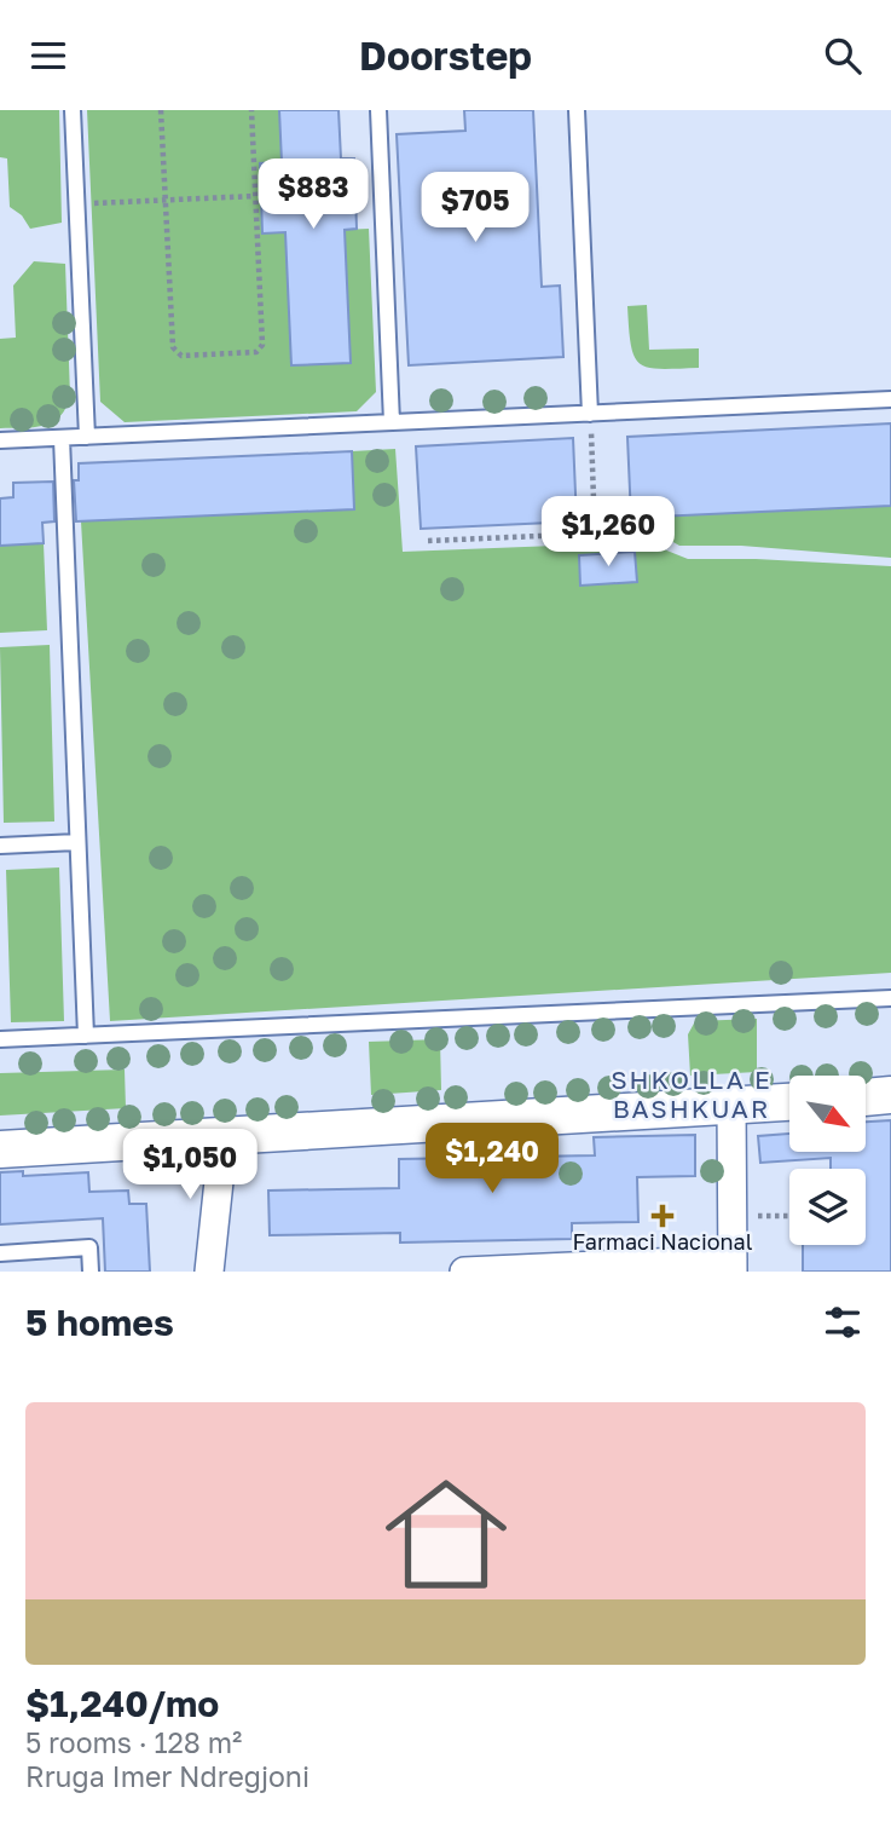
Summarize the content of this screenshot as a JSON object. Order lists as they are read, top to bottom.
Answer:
{
  "districts": ["SHKOLLA E BASHKUAR"],
  "places": {
    "health": ["Farmaci Nacional"]
  },
  "north": "bottom right",
  "page": {
    "header": "Doorstep",
    "price": [
      "$883",
      "$705",
      "$1,260",
      "$1,240",
      "$1,050"
    ],
    "heading": "5 homes",
    "list": [
      {
        "name": "$1,240/mo",
        "note": "5 rooms · 128 m² · Rruga Imer Ndregjoni"
      }
    ]
  }
}
